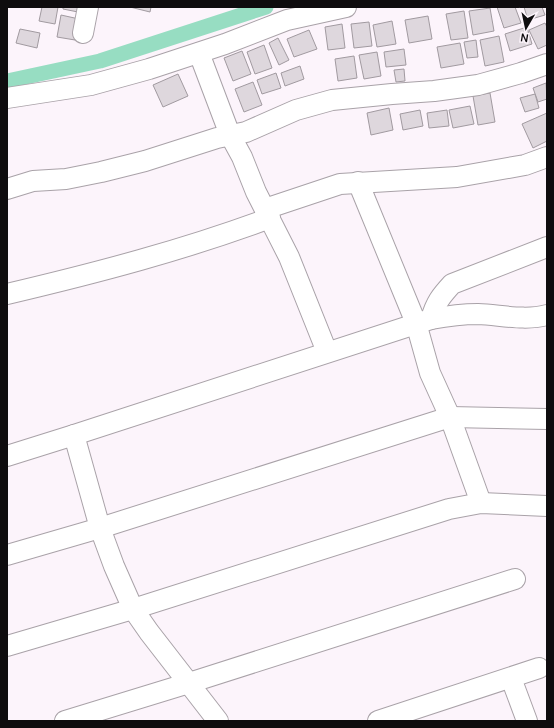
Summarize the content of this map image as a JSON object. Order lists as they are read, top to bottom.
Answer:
{
  "north": "bottom"
}
